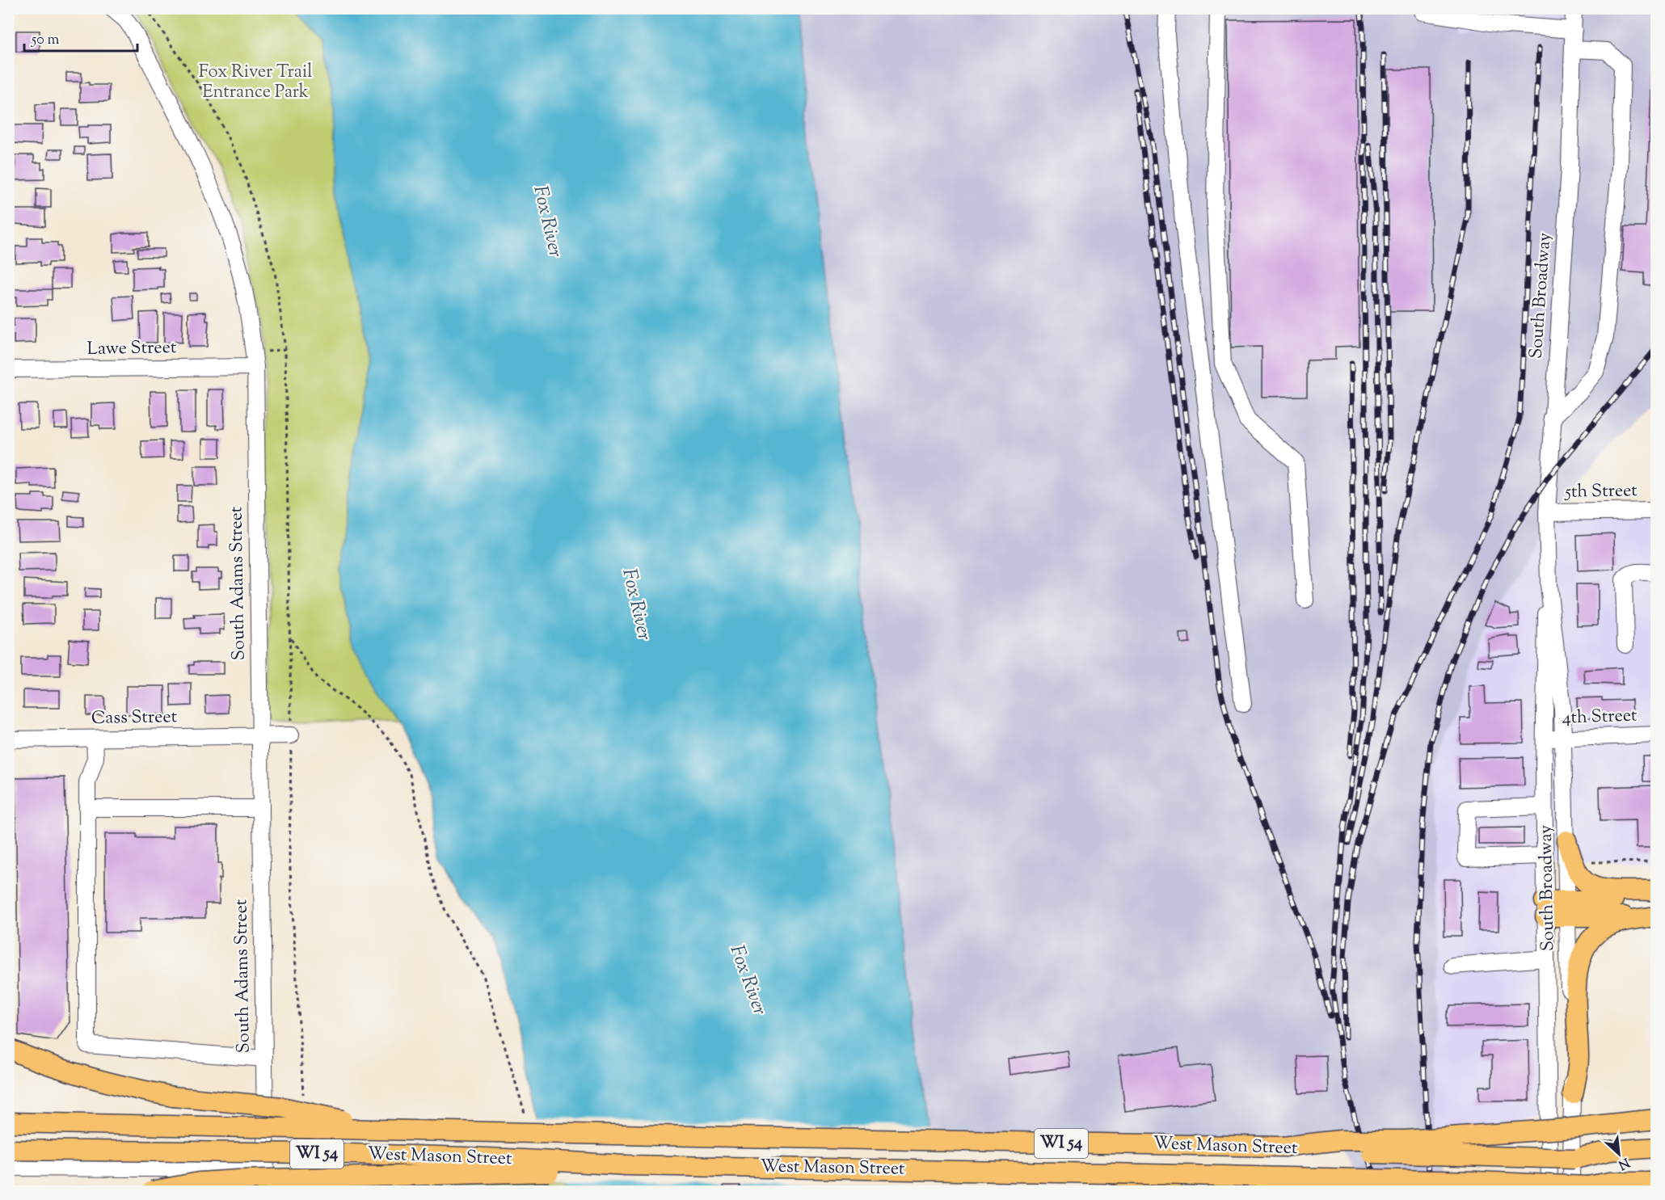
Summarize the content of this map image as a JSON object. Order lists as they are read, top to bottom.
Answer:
{
  "streets": {
    "main road": ["WI 54", "West Mason Street"],
    "street": [
      "South Broadway",
      "Lawe Street",
      "5th Street",
      "South Adams Street",
      "4th Street",
      "Cass Street"
    ]
  },
  "crossings": [
    ["South Broadway", "5th Street"],
    ["South Broadway", "4th Street"],
    ["South Broadway", "West Mason Street"],
    ["Lawe Street", "South Adams Street"],
    ["South Adams Street", "Cass Street"]
  ],
  "water": ["Fox River"],
  "parks": ["Fox River Trail Entrance Park"],
  "scale_bar": "50 m",
  "north": "bottom right"
}
